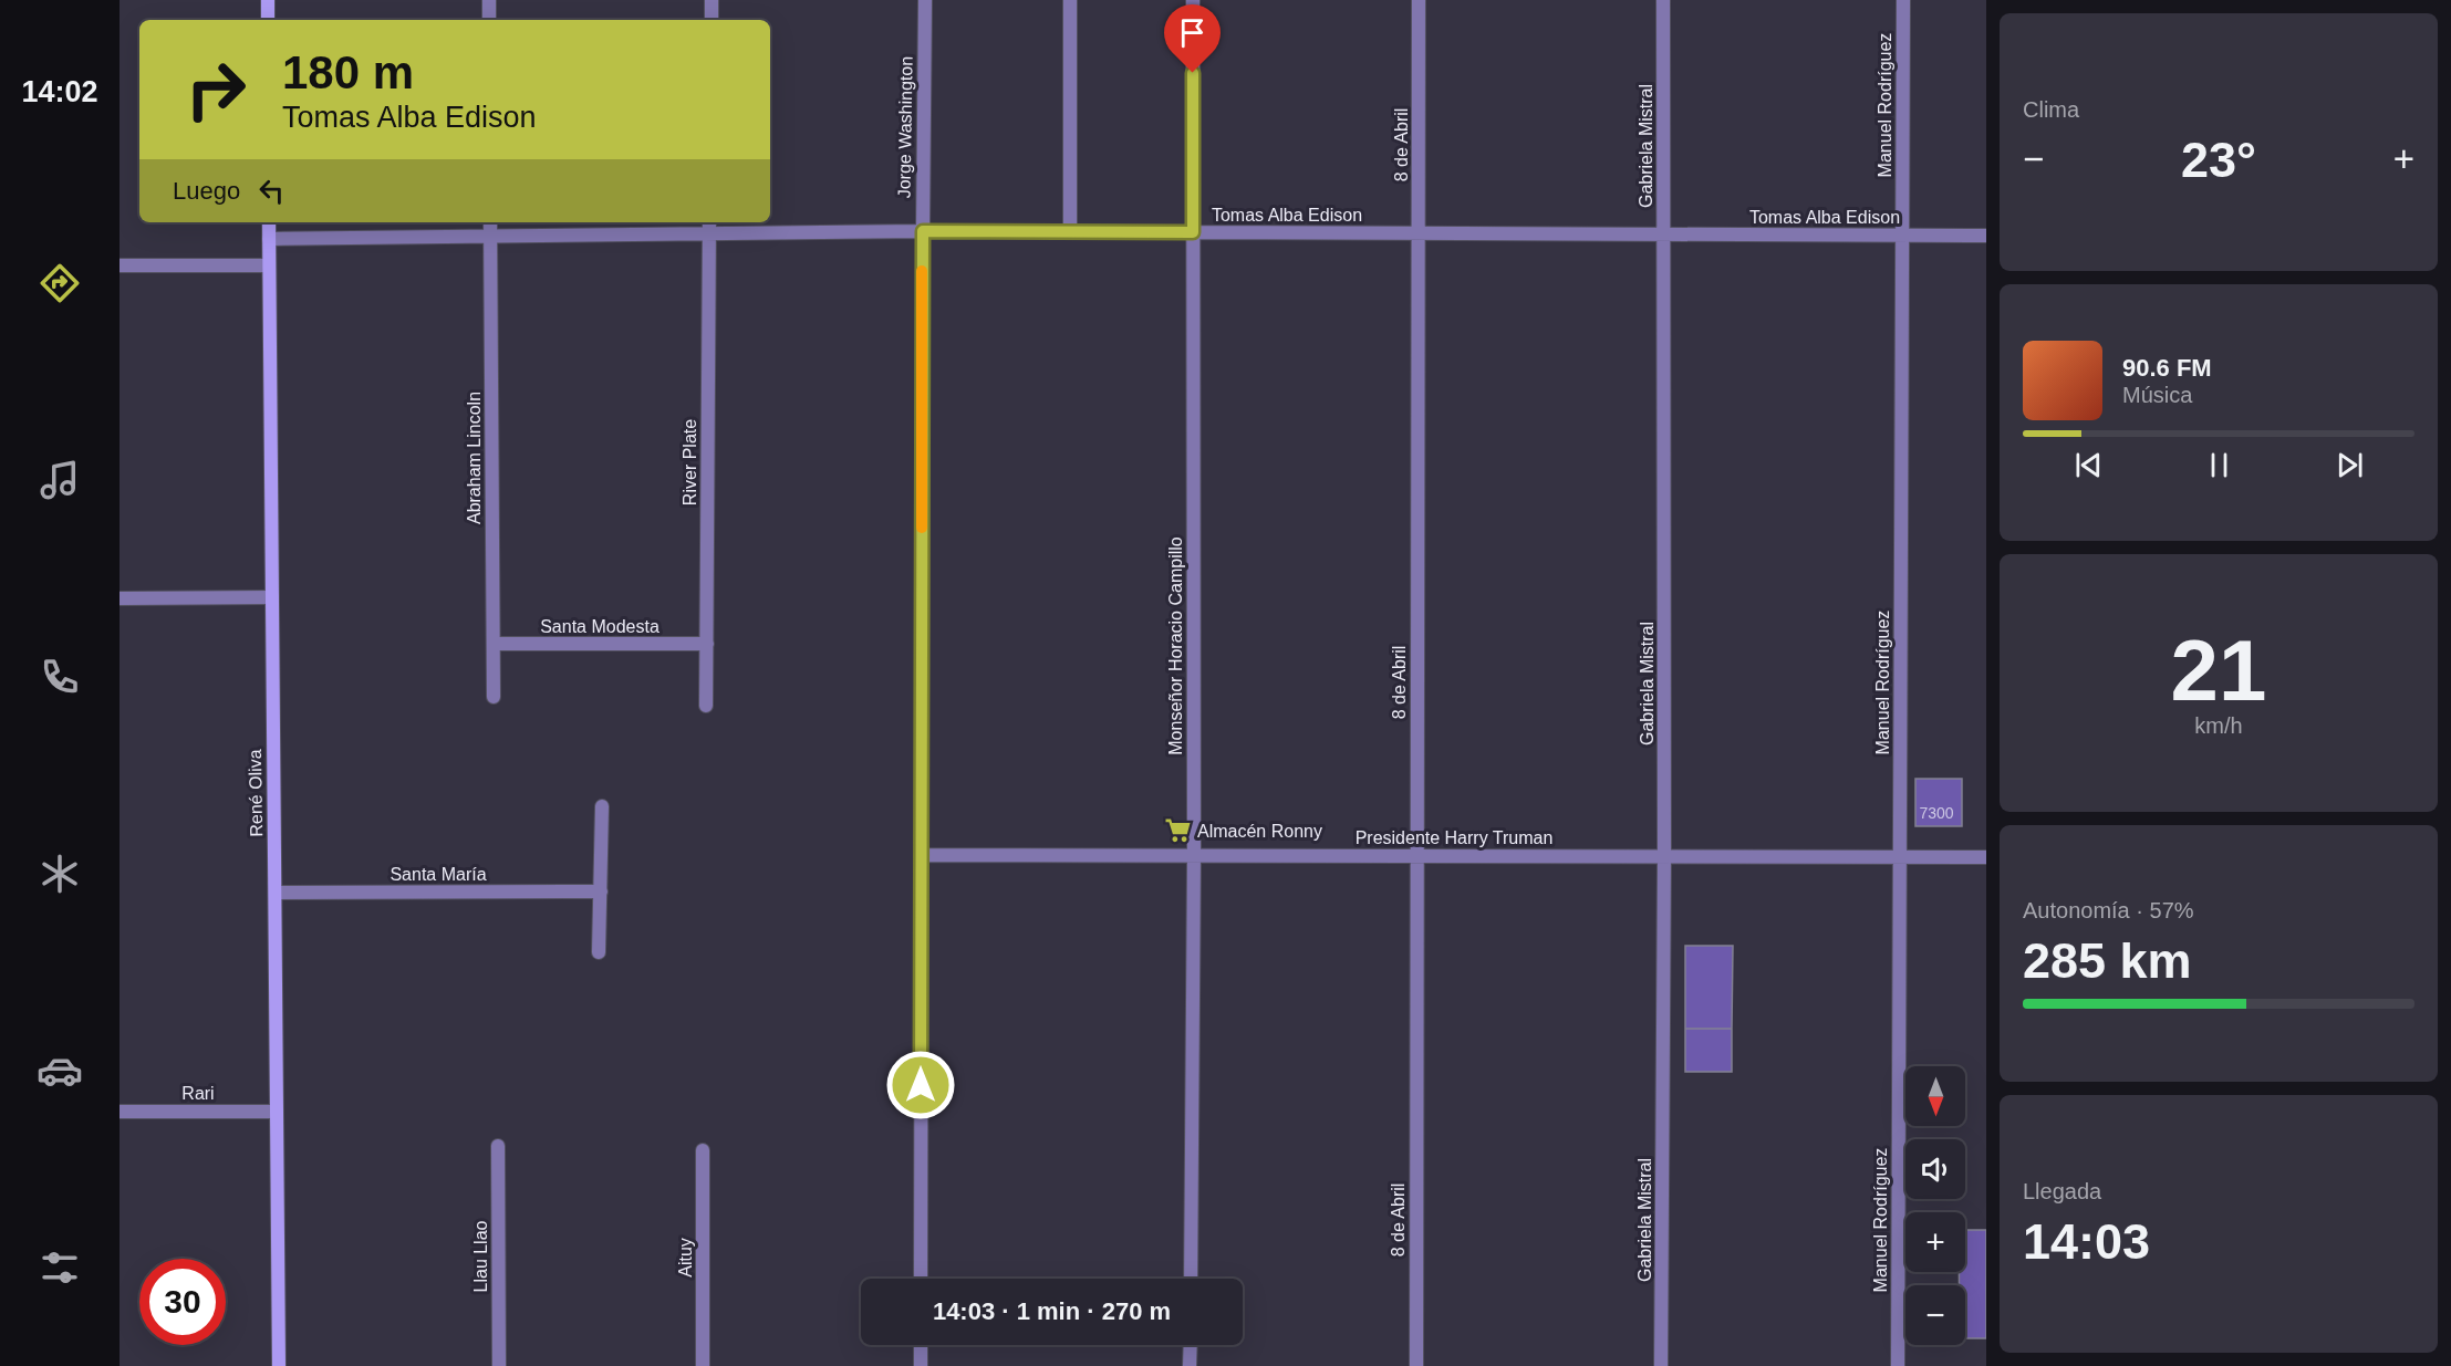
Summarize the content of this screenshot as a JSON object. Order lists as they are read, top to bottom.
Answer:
{
  "streets": {
    "street": [
      "Manuel Rodríguez",
      "Jorge Washington",
      "8 de Abril",
      "Gabriela Mistral",
      "Tomas Alba Edison",
      "Abraham Lincoln",
      "River Plate",
      "Santa Modesta",
      "Monseñor Horacio Campillo",
      "René Oliva",
      "Presidente Harry Truman",
      "Santa María",
      "Rari",
      "Llau Llao",
      "Aituy"
    ]
  },
  "crossings": [
    ["Manuel Rodríguez", "Tomas Alba Edison"],
    ["Manuel Rodríguez", "Presidente Harry Truman"],
    ["Jorge Washington", "Tomas Alba Edison"],
    ["Jorge Washington", "Presidente Harry Truman"],
    ["8 de Abril", "Tomas Alba Edison"],
    ["8 de Abril", "Presidente Harry Truman"],
    ["Gabriela Mistral", "Tomas Alba Edison"],
    ["Gabriela Mistral", "Presidente Harry Truman"],
    ["Tomas Alba Edison", "Abraham Lincoln"],
    ["Tomas Alba Edison", "River Plate"],
    ["Tomas Alba Edison", "Monseñor Horacio Campillo"],
    ["Tomas Alba Edison", "René Oliva"],
    ["Abraham Lincoln", "Santa Modesta"],
    ["River Plate", "Santa Modesta"],
    ["Monseñor Horacio Campillo", "Presidente Harry Truman"],
    ["René Oliva", "Santa María"],
    ["René Oliva", "Rari"]
  ],
  "places": {
    "supermarket": ["Almacén Ronny"]
  },
  "house_numbers": ["7300"],
  "north": "bottom",
  "page": {
    "tabs": "14:02",
    "tile": [
      "Clima",
      ["21", "km/h"],
      ["Autonomía · 57%", "285 km"],
      ["Llegada", "14:03"]
    ],
    "turn": ["180 m", "Tomas Alba Edison"],
    "heat": ["−", "23°", "+"],
    "then": "Luego",
    "song": ["90.6 FM", "Música"],
    "map_buttons": ["+", "−"],
    "limit": "30",
    "trip": "14:03 · 1 min · 270 m"
  }
}
